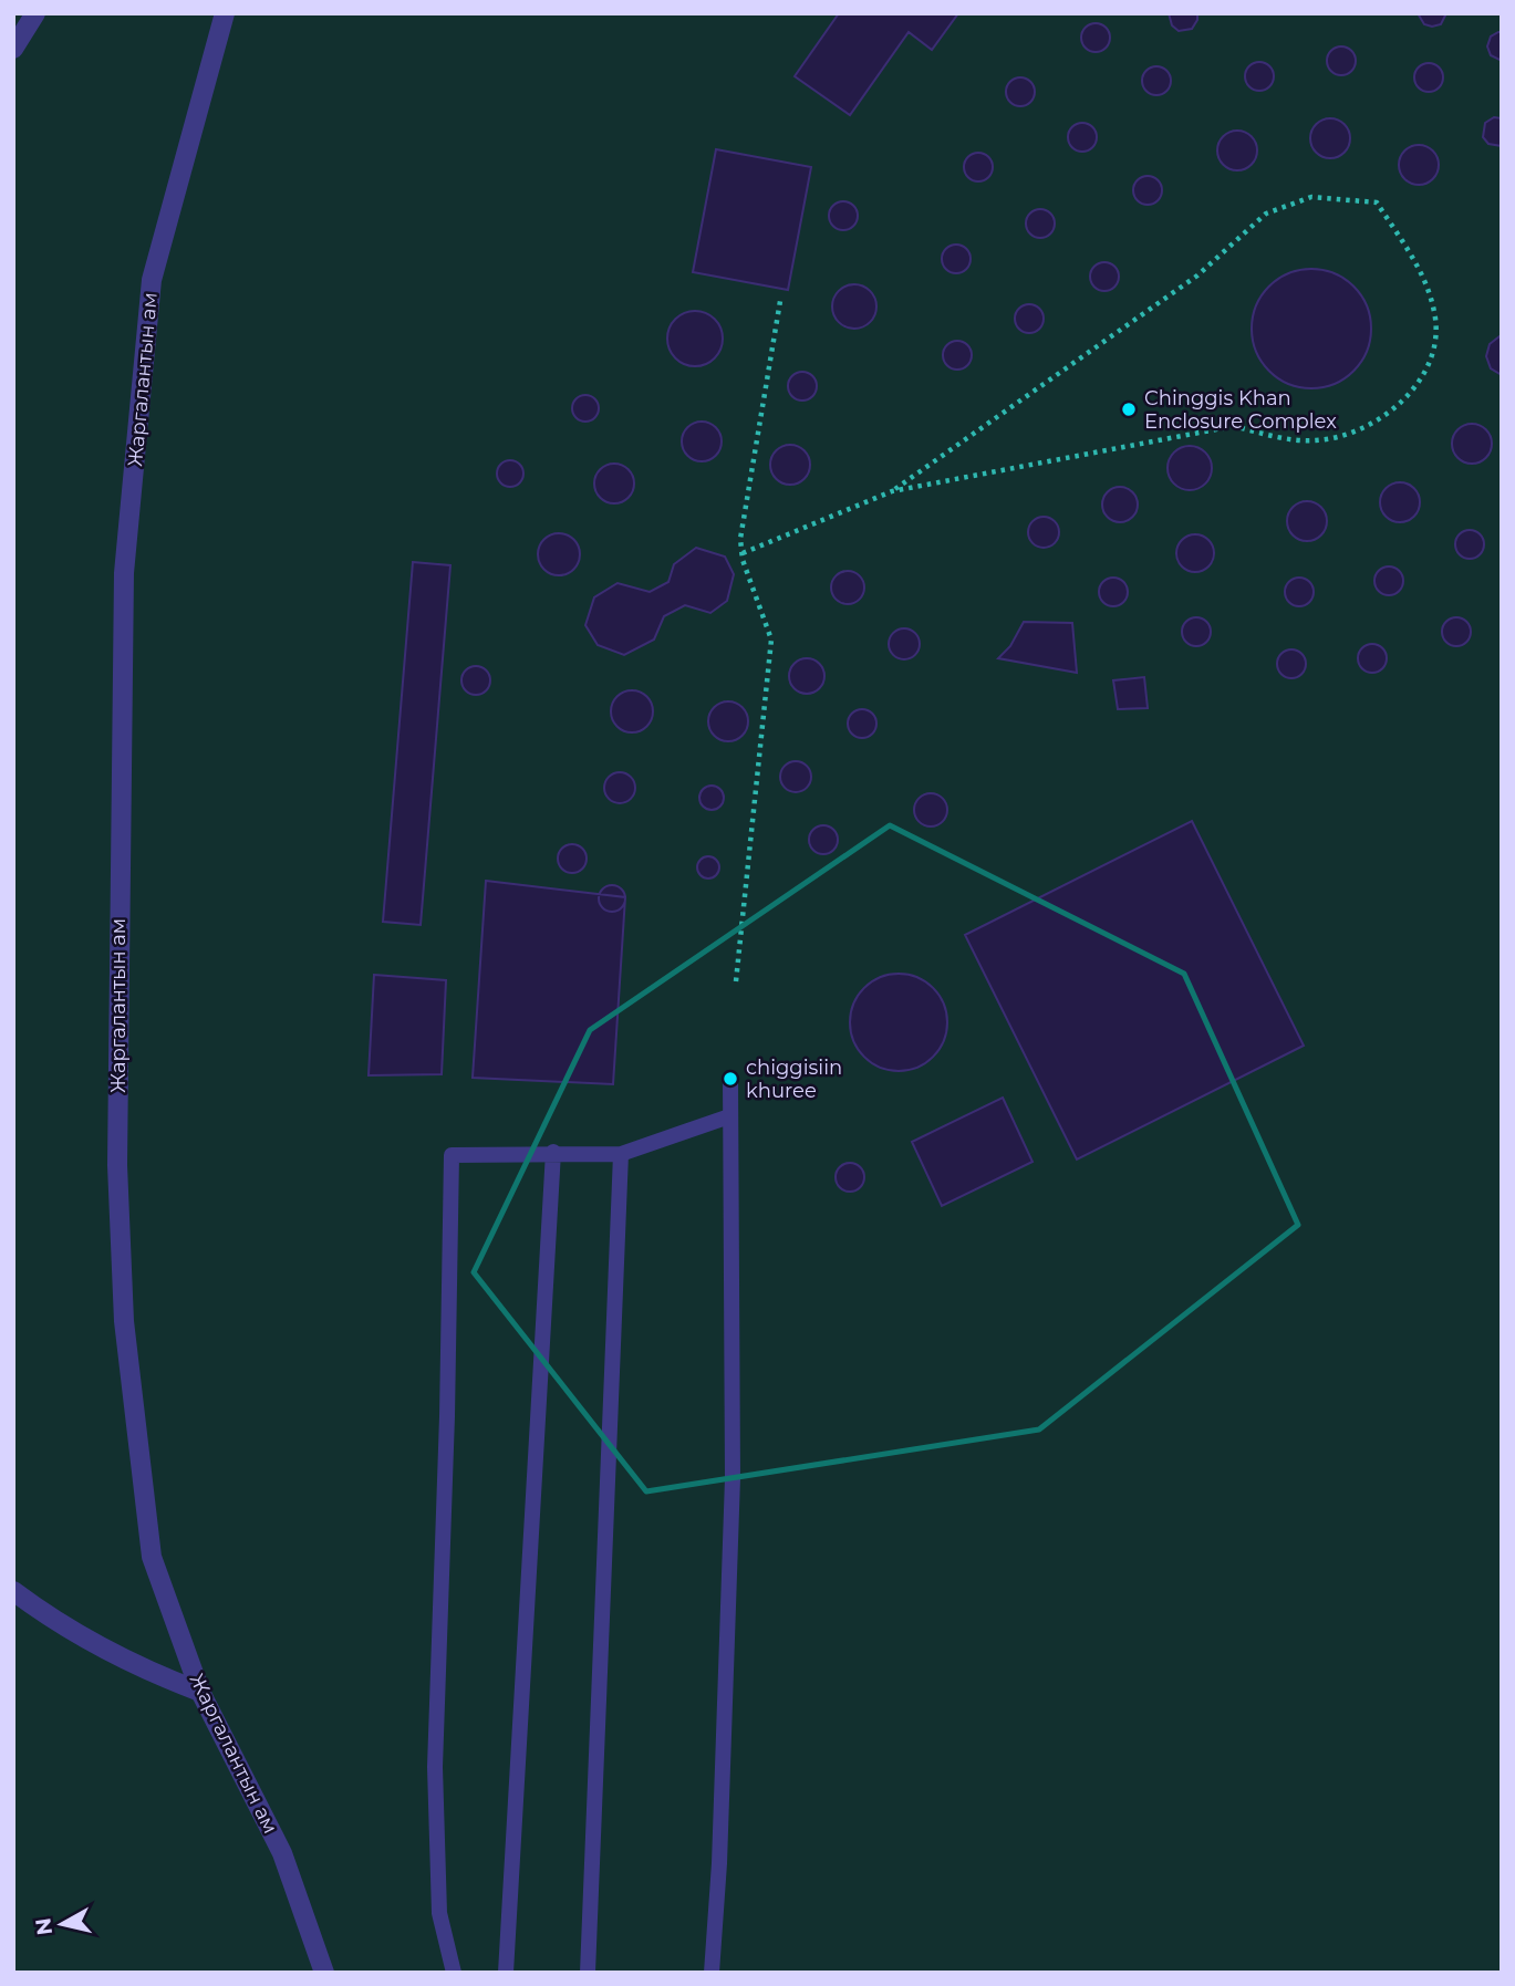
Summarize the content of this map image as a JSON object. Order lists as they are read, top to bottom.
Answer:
{
  "streets": {
    "street": ["Жаргалантын ам"]
  },
  "places": ["Chinggis Khan Enclosure Complex", "chiggisiin khuree"],
  "north": "left"
}
